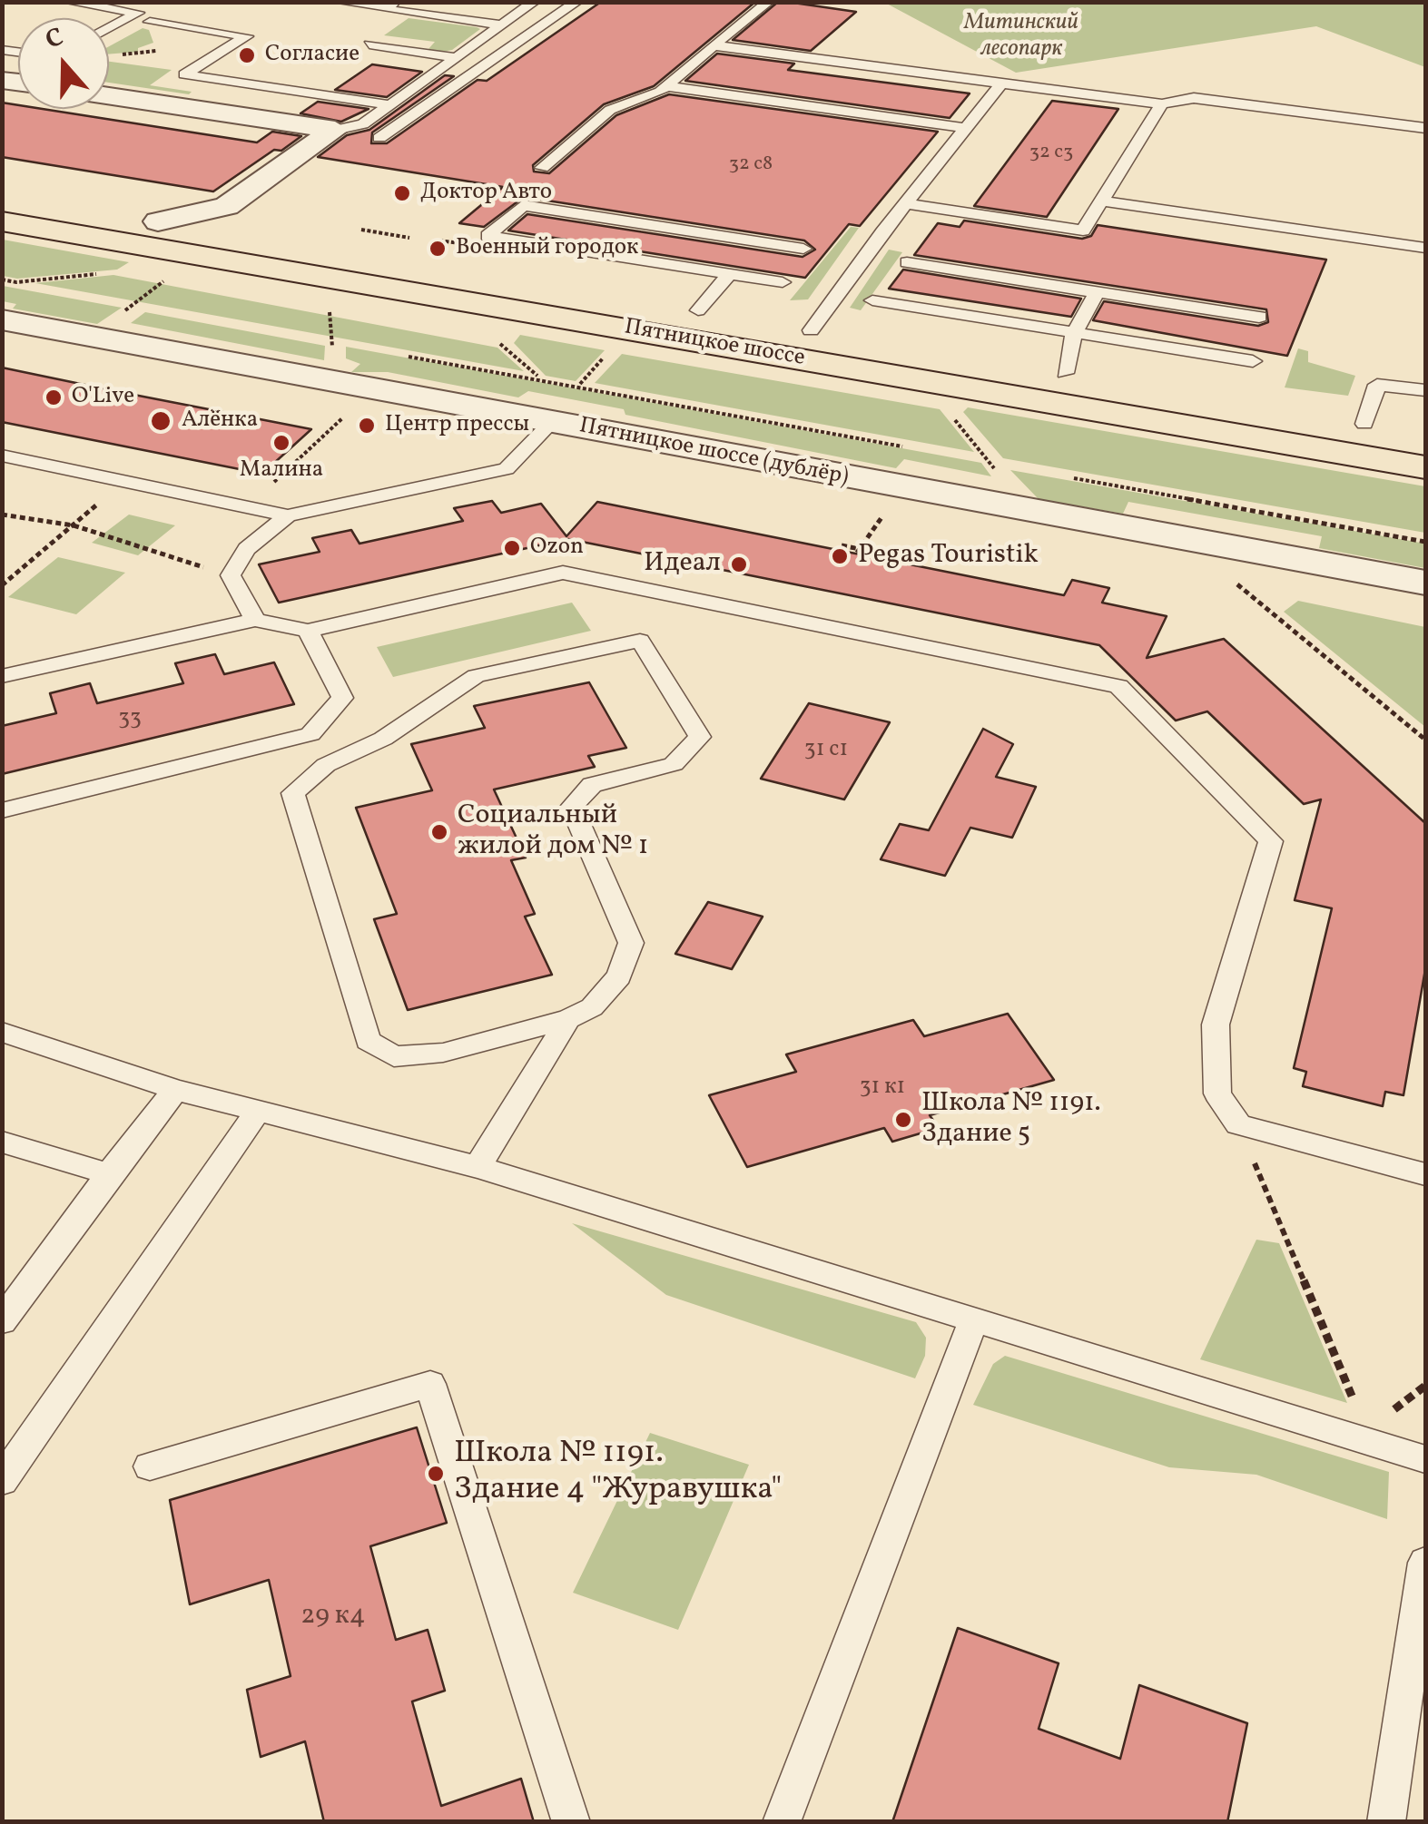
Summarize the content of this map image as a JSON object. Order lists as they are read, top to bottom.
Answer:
{
  "streets": {
    "main road": ["Пятницкое шоссе"],
    "street": ["Пятницкое шоссе (дублёр)"]
  },
  "parks": ["Митинский лесопарк"],
  "places": [
    "Согласие",
    "Доктор Авто",
    "Военный городок",
    "O'Live",
    "Алёнка",
    "Центр прессы",
    "Малина",
    "Ozon",
    "Pegas Touristik",
    "Идеал",
    "Социальный жилой дом № 1",
    "Школа № 1191. Здание 5",
    "Школа № 1191. Здание 4 \"Журавушка\""
  ],
  "house_numbers": [
    "32 с3",
    "32 с8",
    "33",
    "31 с1",
    "31 к1",
    "29 к4"
  ],
  "north": "top"
}
